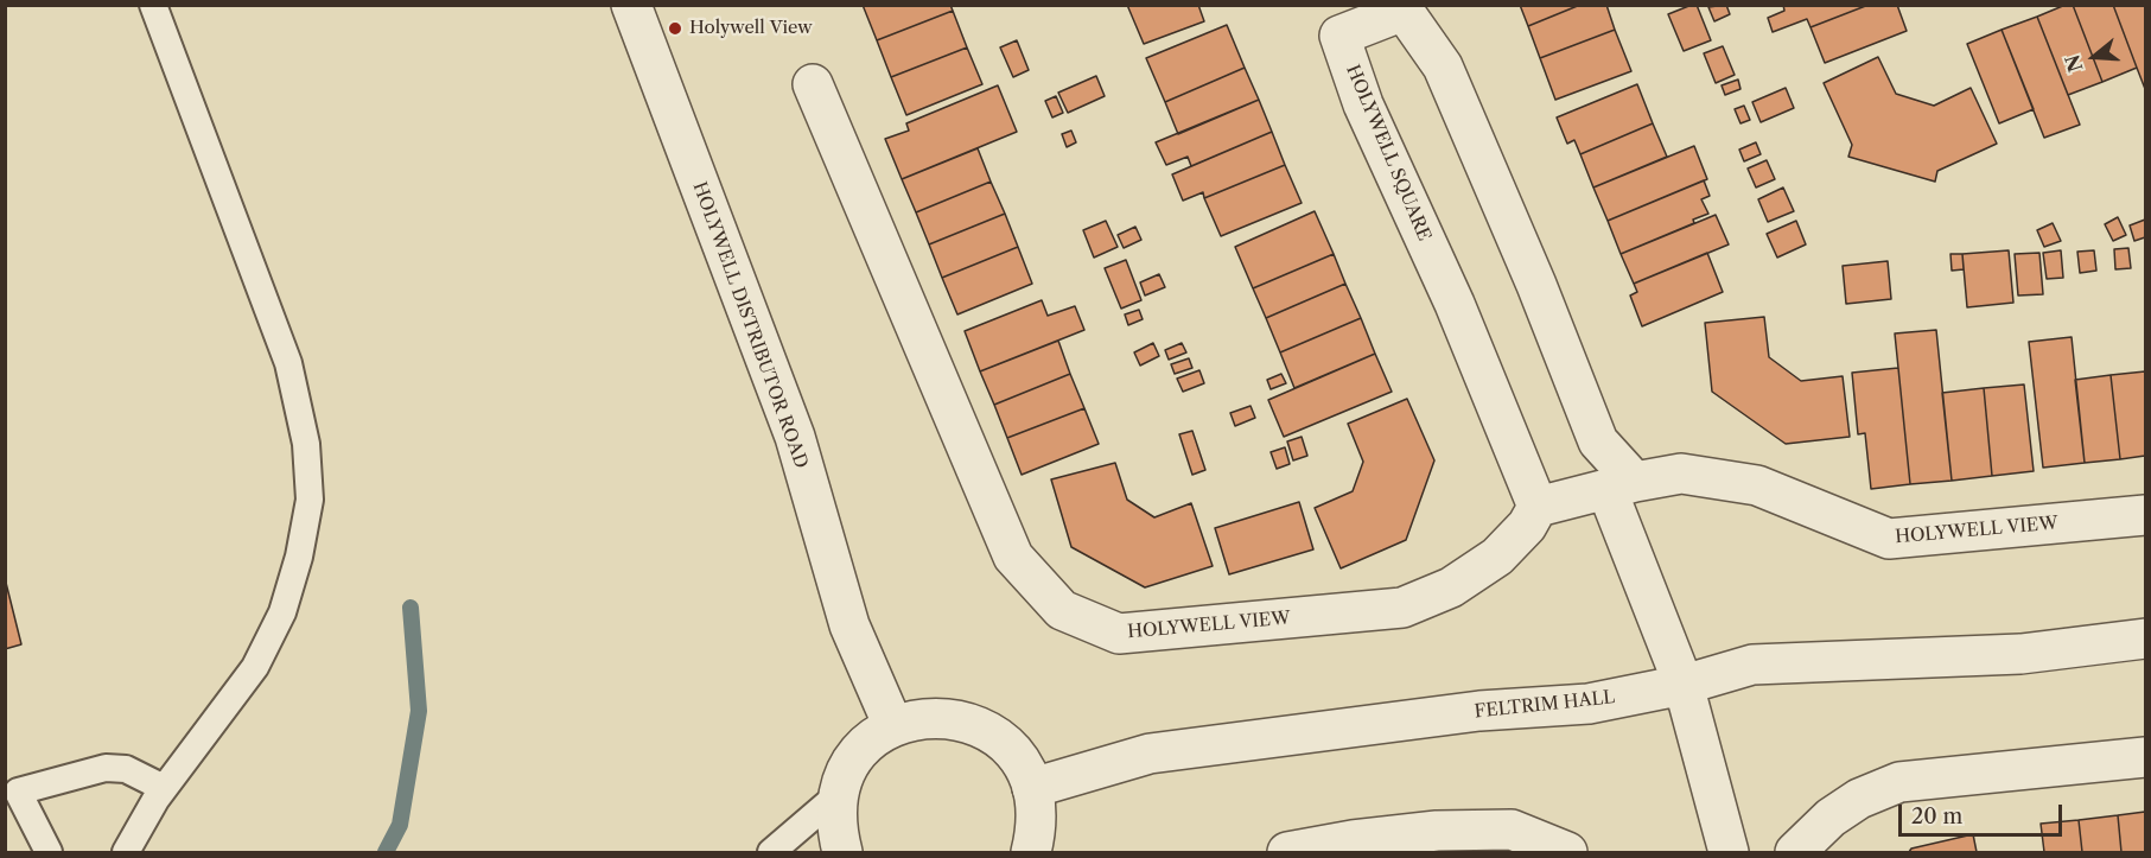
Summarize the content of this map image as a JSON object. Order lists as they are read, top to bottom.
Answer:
{
  "streets": {
    "street": [
      "HOLYWELL SQUARE",
      "HOLYWELL DISTRIBUTOR ROAD",
      "HOLYWELL VIEW",
      "FELTRIM HALL"
    ]
  },
  "crossings": [
    ["HOLYWELL SQUARE", "HOLYWELL VIEW"]
  ],
  "places": ["Holywell View"],
  "scale_bar": "20 m",
  "north": "left"
}
